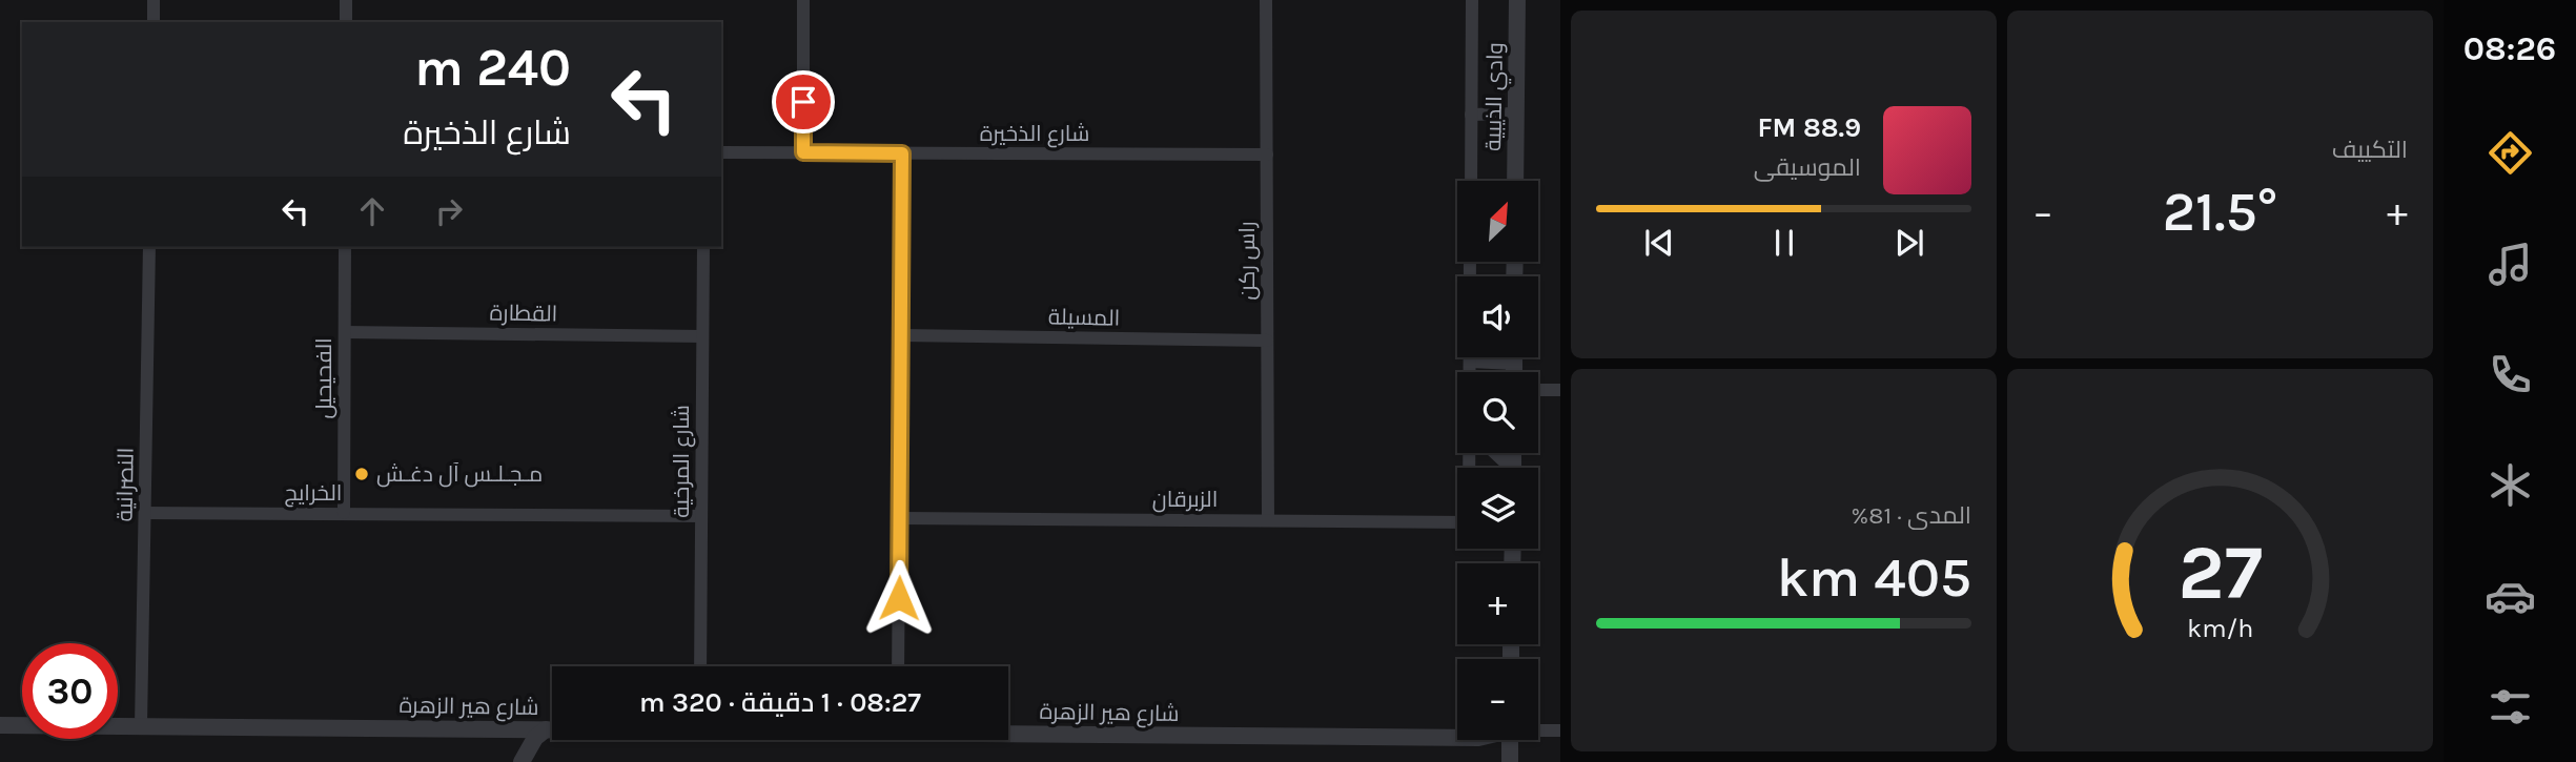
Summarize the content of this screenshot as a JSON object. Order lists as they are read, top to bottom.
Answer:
{
  "streets": {
    "street": [
      "وادي الذيبية",
      "شارع الذخيرة",
      "راس ركن",
      "القطارة",
      "المسيلة",
      "الفحيحيل",
      "شارع المرخية",
      "النصرانية",
      "الخرايج",
      "الزبرقان",
      "شارع هير الزهرة"
    ]
  },
  "crossings": [
    ["شارع الذخيرة", "راس ركن"],
    ["راس ركن", "المسيلة"],
    ["راس ركن", "الزبرقان"],
    ["القطارة", "الفحيحيل"],
    ["القطارة", "شارع المرخية"],
    ["الفحيحيل", "الخرايج"],
    ["شارع المرخية", "الخرايج"],
    ["النصرانية", "الخرايج"],
    ["النصرانية", "شارع هير الزهرة"]
  ],
  "places": ["مـجـلـس آل دغـش"],
  "north": "top right",
  "page": {
    "tabs": "08:26",
    "tile": [
      "التكييف",
      ["المدى · 81%", "405 km"]
    ],
    "turn": ["240 m", "شارع الذخيرة"],
    "song": ["88.9 FM", "الموسيقى"],
    "map_buttons": ["+", "−"],
    "heat": ["−", "21.5°", "+"],
    "limit": "30",
    "trip": "08:27 · 1 دقيقة · 320 m",
    "gauge": ["27", "km/h"]
  }
}
